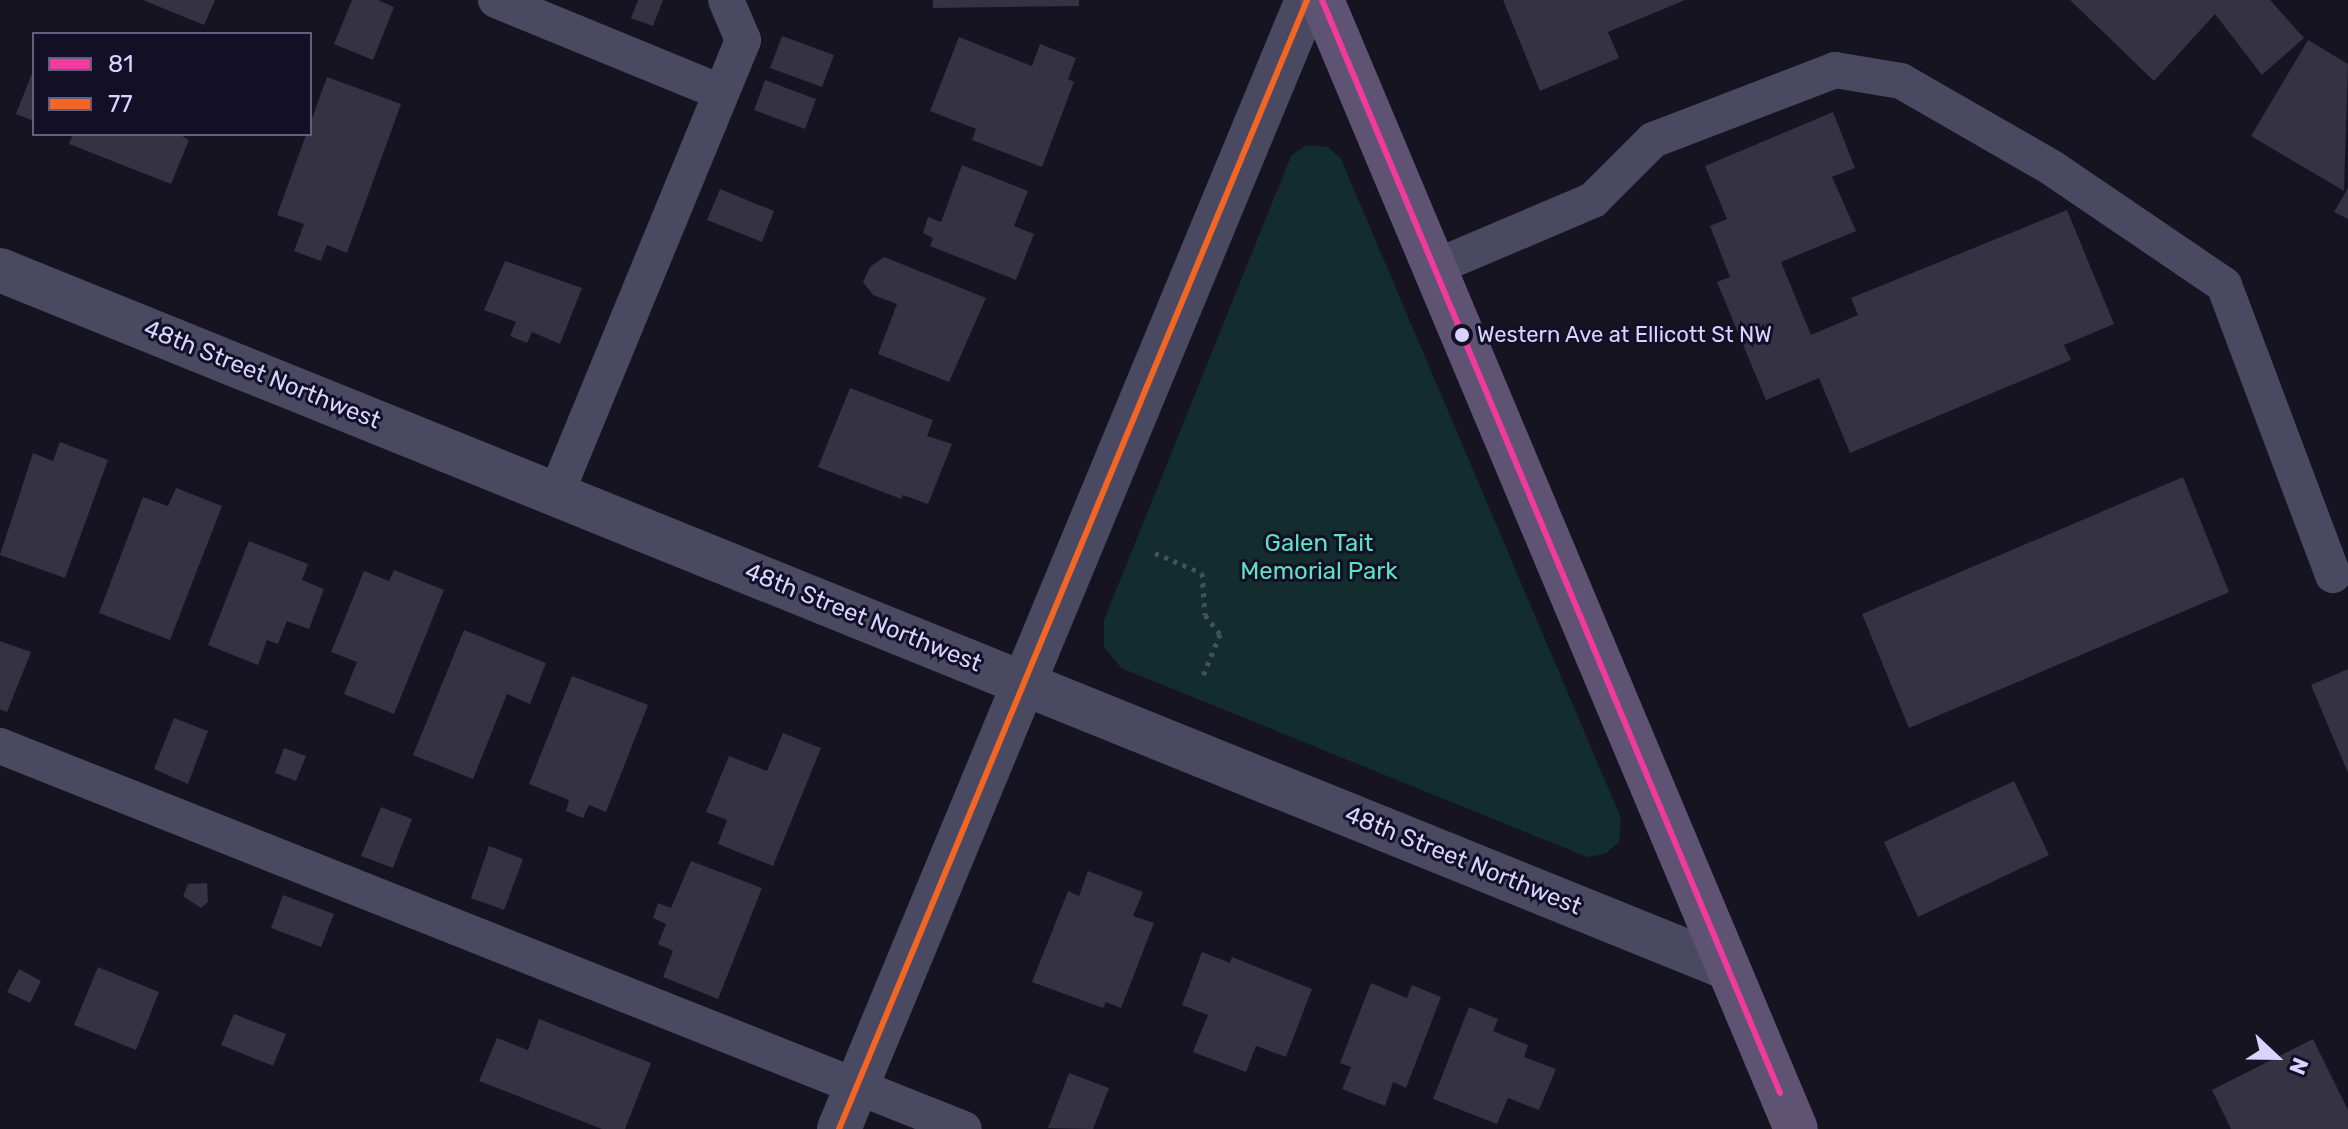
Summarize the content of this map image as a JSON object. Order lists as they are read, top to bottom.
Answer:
{
  "streets": {
    "street": ["48th Street Northwest"]
  },
  "parks": ["Galen Tait Memorial Park"],
  "places": ["Western Ave at Ellicott St NW"],
  "lines": ["transit line 81", "transit line 77"],
  "legend": ["81", "77"],
  "north": "right"
}
